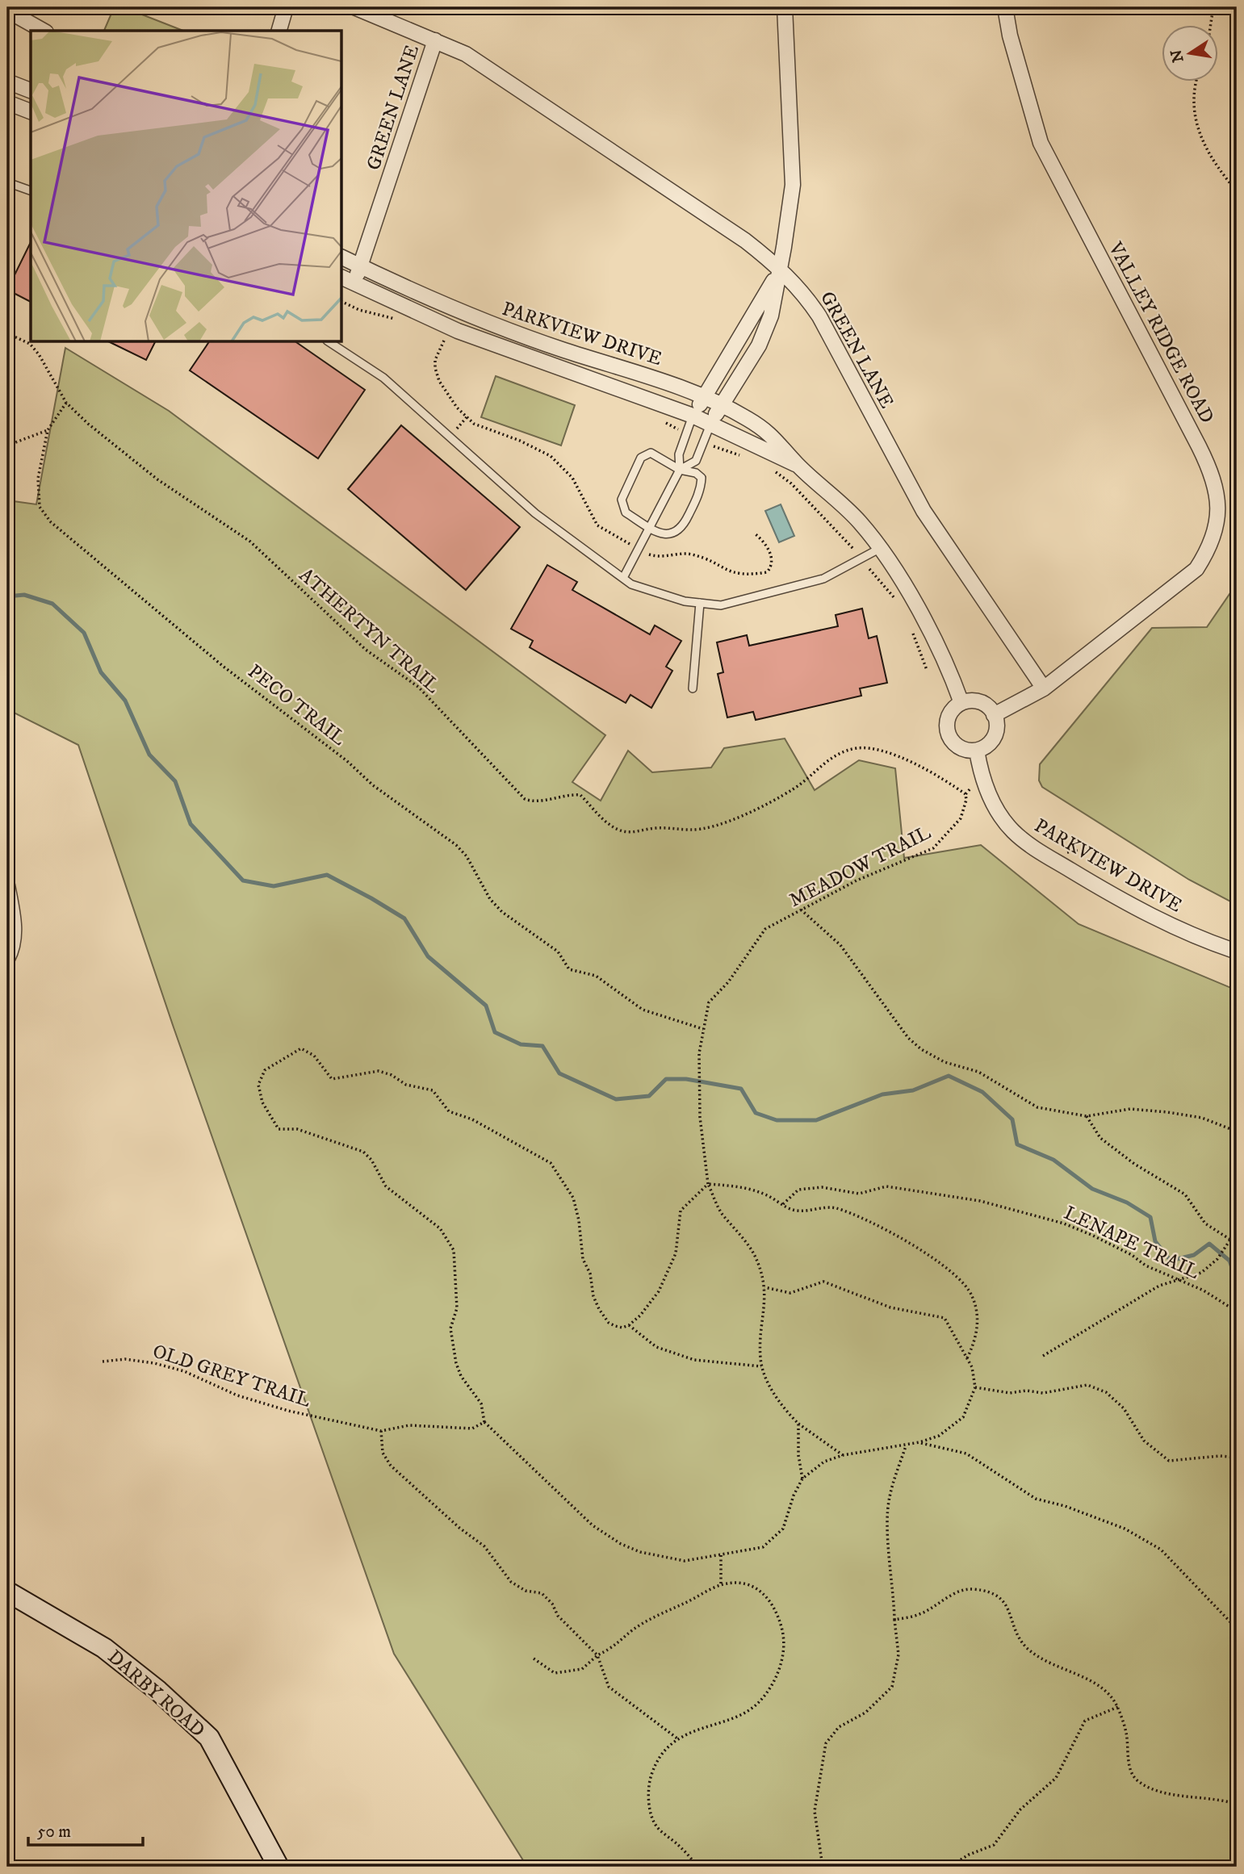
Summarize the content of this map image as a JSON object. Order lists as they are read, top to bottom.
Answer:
{
  "streets": {
    "main road": ["DARBY ROAD"],
    "street": ["GREEN LANE", "VALLEY RIDGE ROAD", "PARKVIEW DRIVE"],
    "path": [
      "ATHERTYN TRAIL",
      "PECO TRAIL",
      "MEADOW TRAIL",
      "LENAPE TRAIL",
      "OLD GREY TRAIL"
    ]
  },
  "crossings": [
    ["GREEN LANE", "VALLEY RIDGE ROAD"],
    ["GREEN LANE", "PARKVIEW DRIVE"],
    ["VALLEY RIDGE ROAD", "PARKVIEW DRIVE"],
    ["ATHERTYN TRAIL", "PECO TRAIL"],
    ["ATHERTYN TRAIL", "MEADOW TRAIL"],
    ["PECO TRAIL", "MEADOW TRAIL"]
  ],
  "scale_bar": "50 m",
  "north": "left"
}
